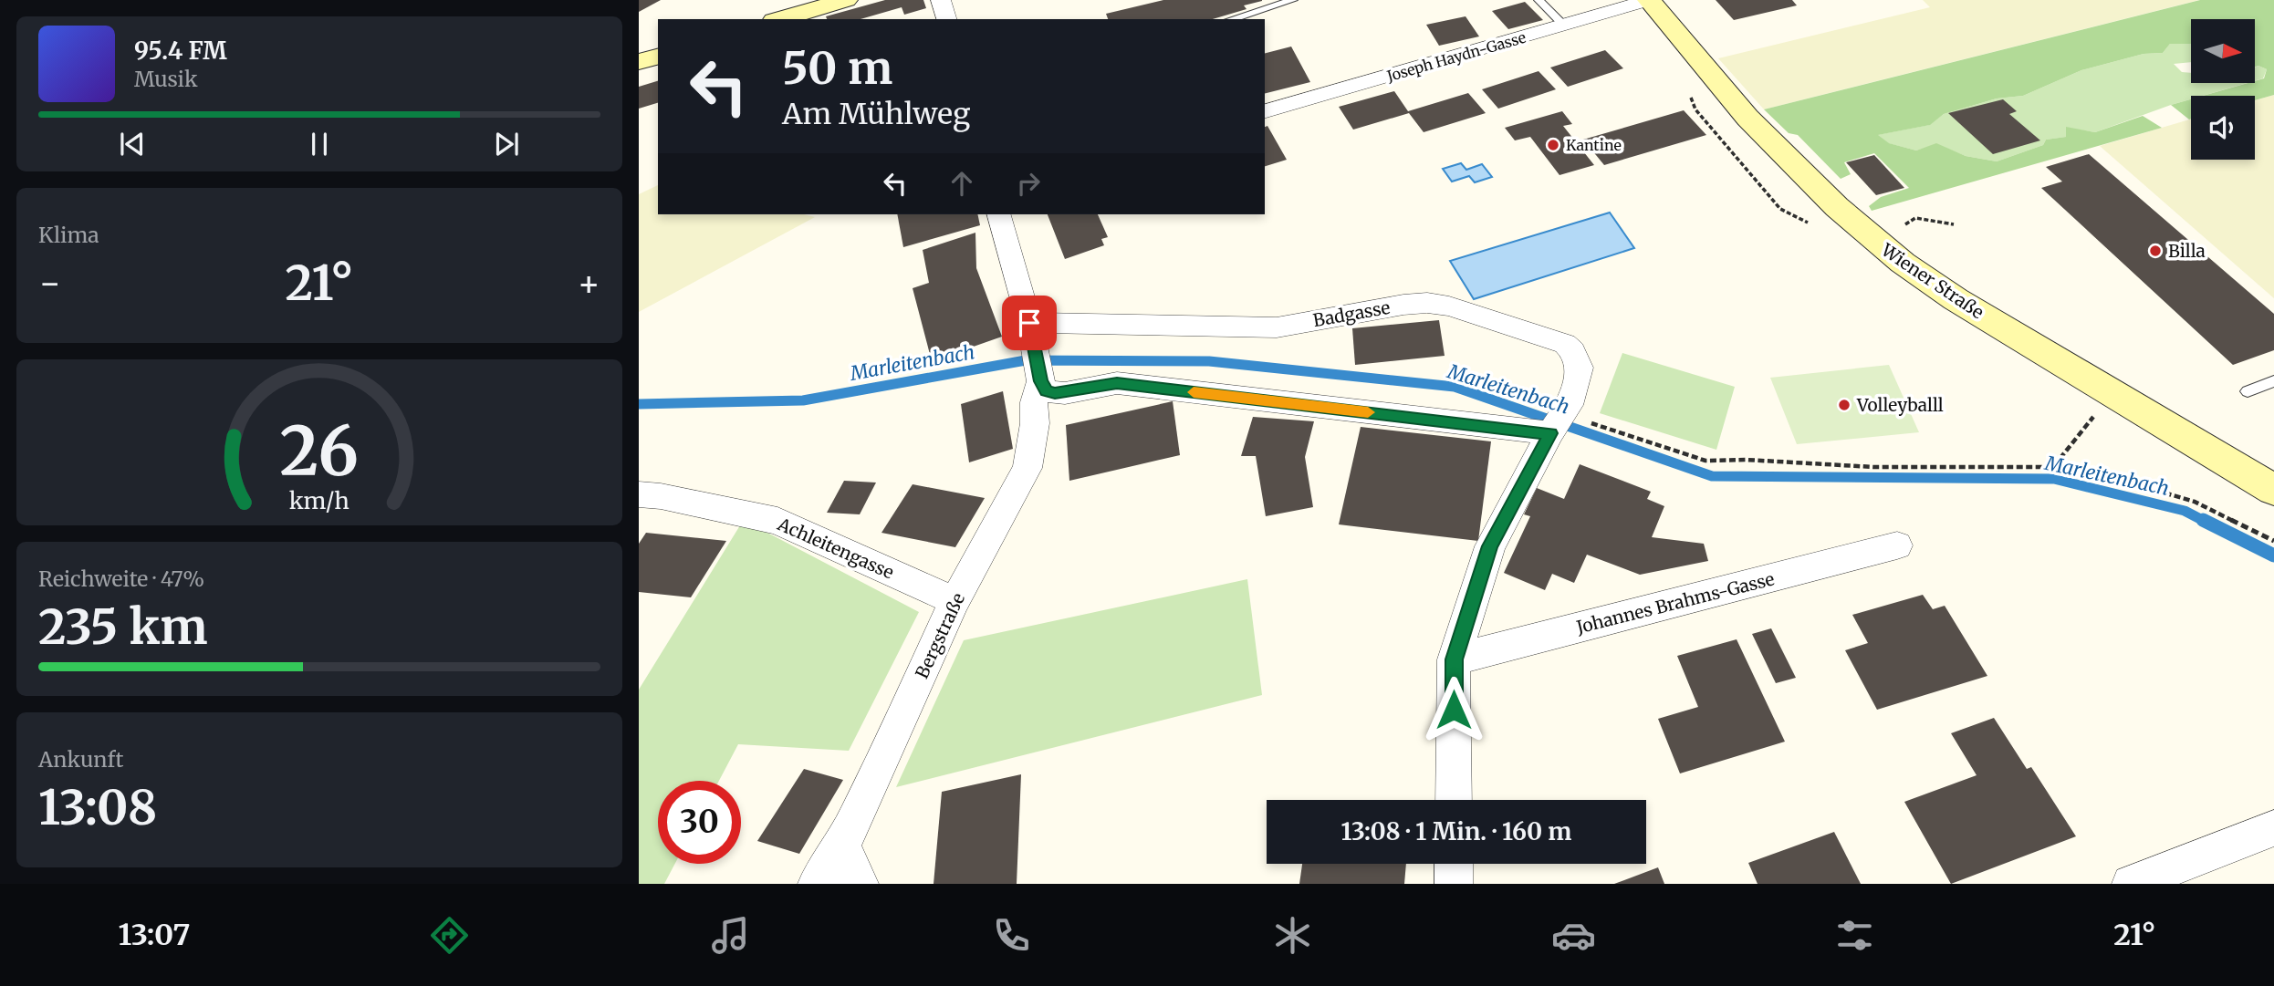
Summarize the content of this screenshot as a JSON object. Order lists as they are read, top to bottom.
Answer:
{
  "streets": {
    "main road": ["Wiener Straße"],
    "street": [
      "Joseph Haydn-Gasse",
      "Badgasse",
      "Achleitengasse",
      "Johannes Brahms-Gasse",
      "Bergstraße"
    ]
  },
  "crossings": [
    ["Joseph Haydn-Gasse", "Wiener Straße"],
    ["Badgasse", "Johannes Brahms-Gasse"],
    ["Achleitengasse", "Bergstraße"]
  ],
  "water": ["Marleitenbach"],
  "places": ["Kantine", "Billa", "Volleyballl"],
  "north": "right",
  "page": {
    "turn": ["50 m", "Am Mühlweg"],
    "song": ["95.4 FM", "Musik"],
    "tile": [
      "Klima",
      ["Reichweite · 47%", "235 km"],
      ["Ankunft", "13:08"]
    ],
    "heat": ["−", "21°", "+"],
    "limit": "30",
    "trip": "13:08 · 1 Min. · 160 m",
    "tabs": ["13:07", "21°"],
    "gauge": ["26", "km/h"]
  }
}
